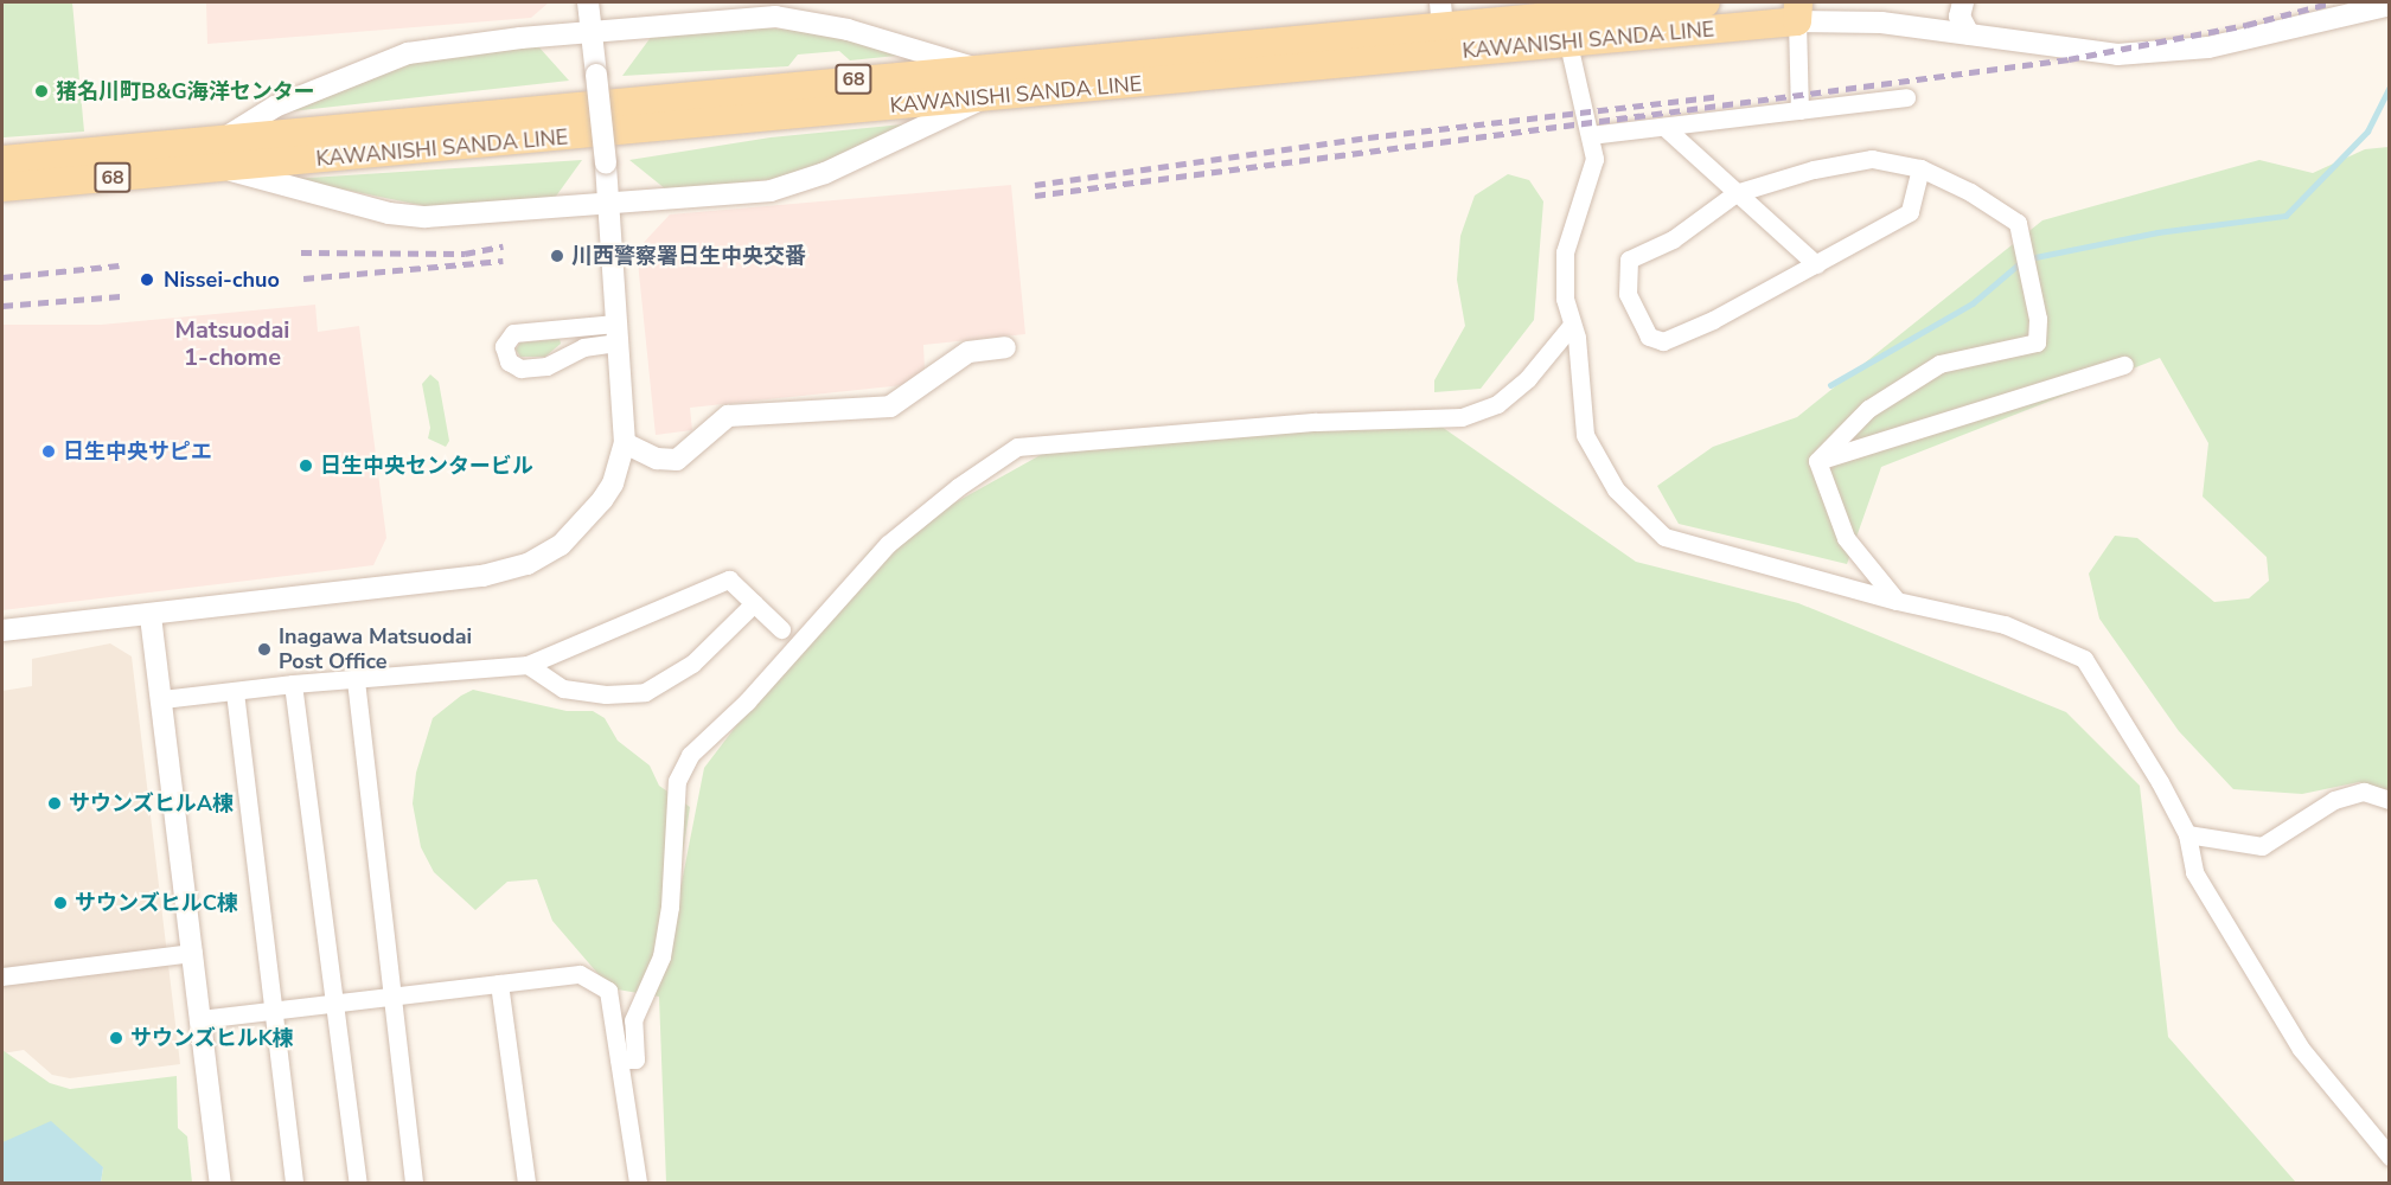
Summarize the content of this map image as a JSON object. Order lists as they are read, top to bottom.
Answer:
{
  "streets": {
    "main road": ["KAWANISHI SANDA LINE", "68"]
  },
  "districts": ["Matsuodai 1-chome"],
  "places": [
    "猪名川町B&G海洋センター",
    "川西警察署日生中央交番",
    "Nissei-chuo",
    "日生中央サピエ",
    "日生中央センタービル",
    "Inagawa Matsuodai Post Office",
    "サウンズヒルA棟",
    "サウンズヒルC棟",
    "サウンズヒルK棟"
  ]
}
